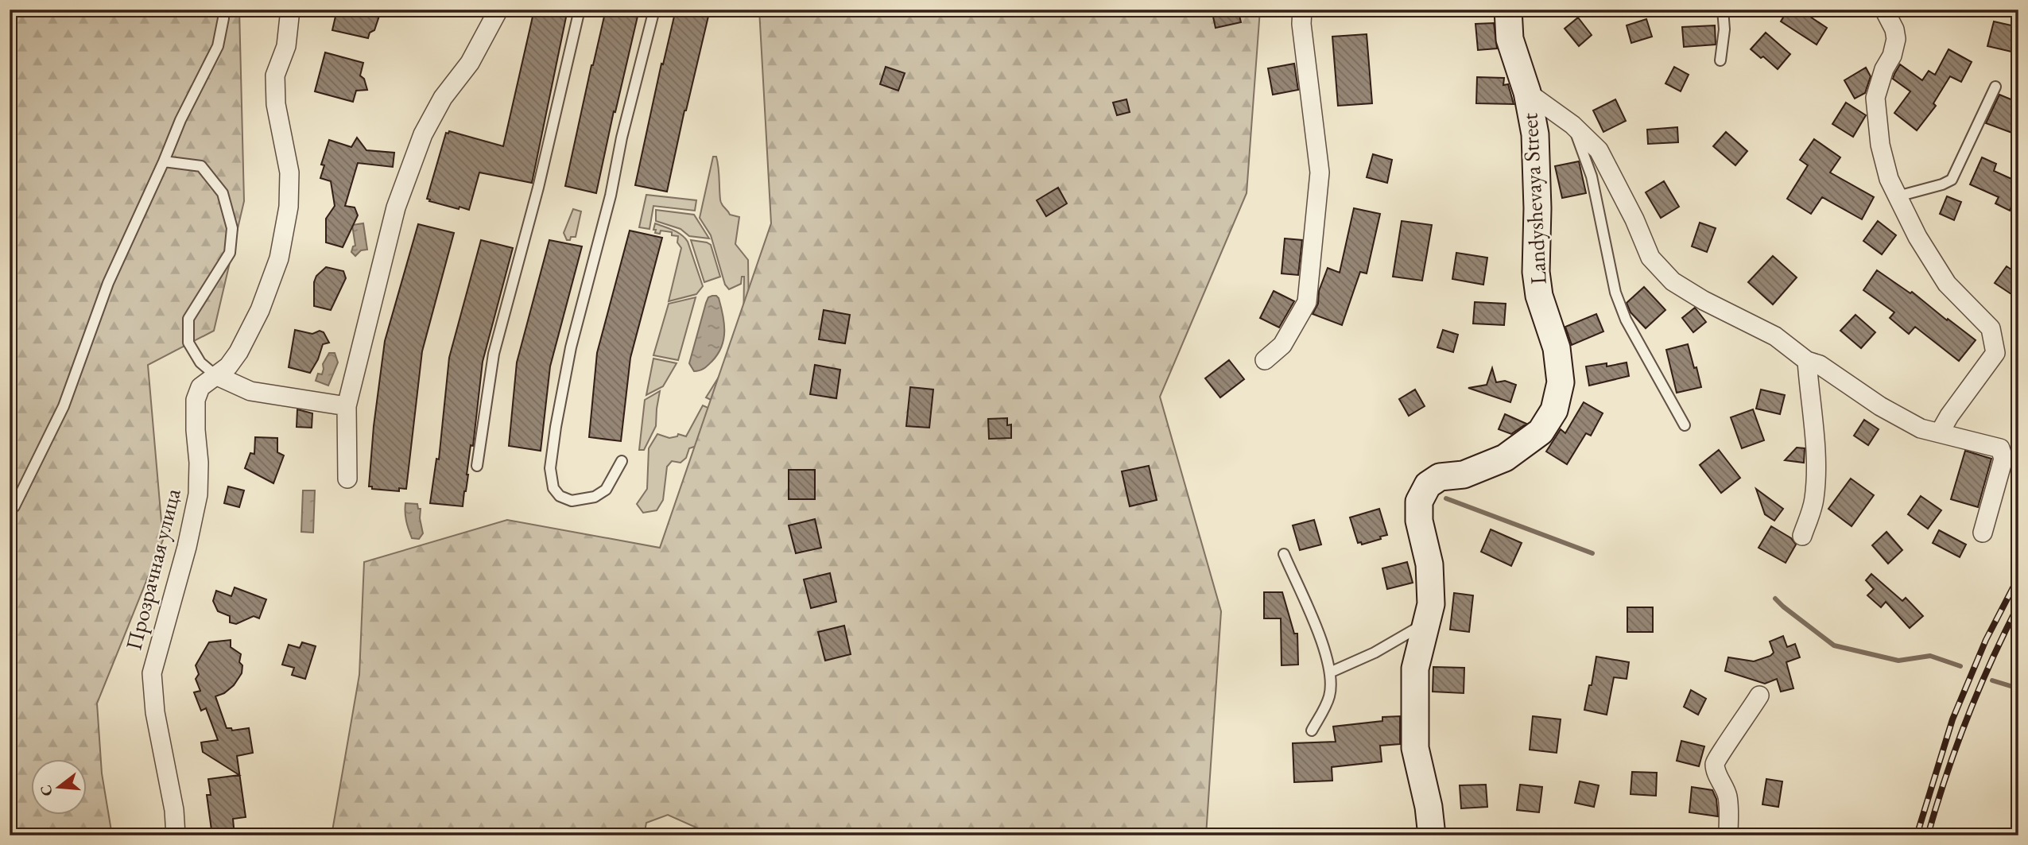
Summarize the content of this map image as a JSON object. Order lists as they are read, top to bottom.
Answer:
{
  "streets": {
    "street": ["Landyshevaya Street", "Прозрачная улица"]
  },
  "north": "left"
}
